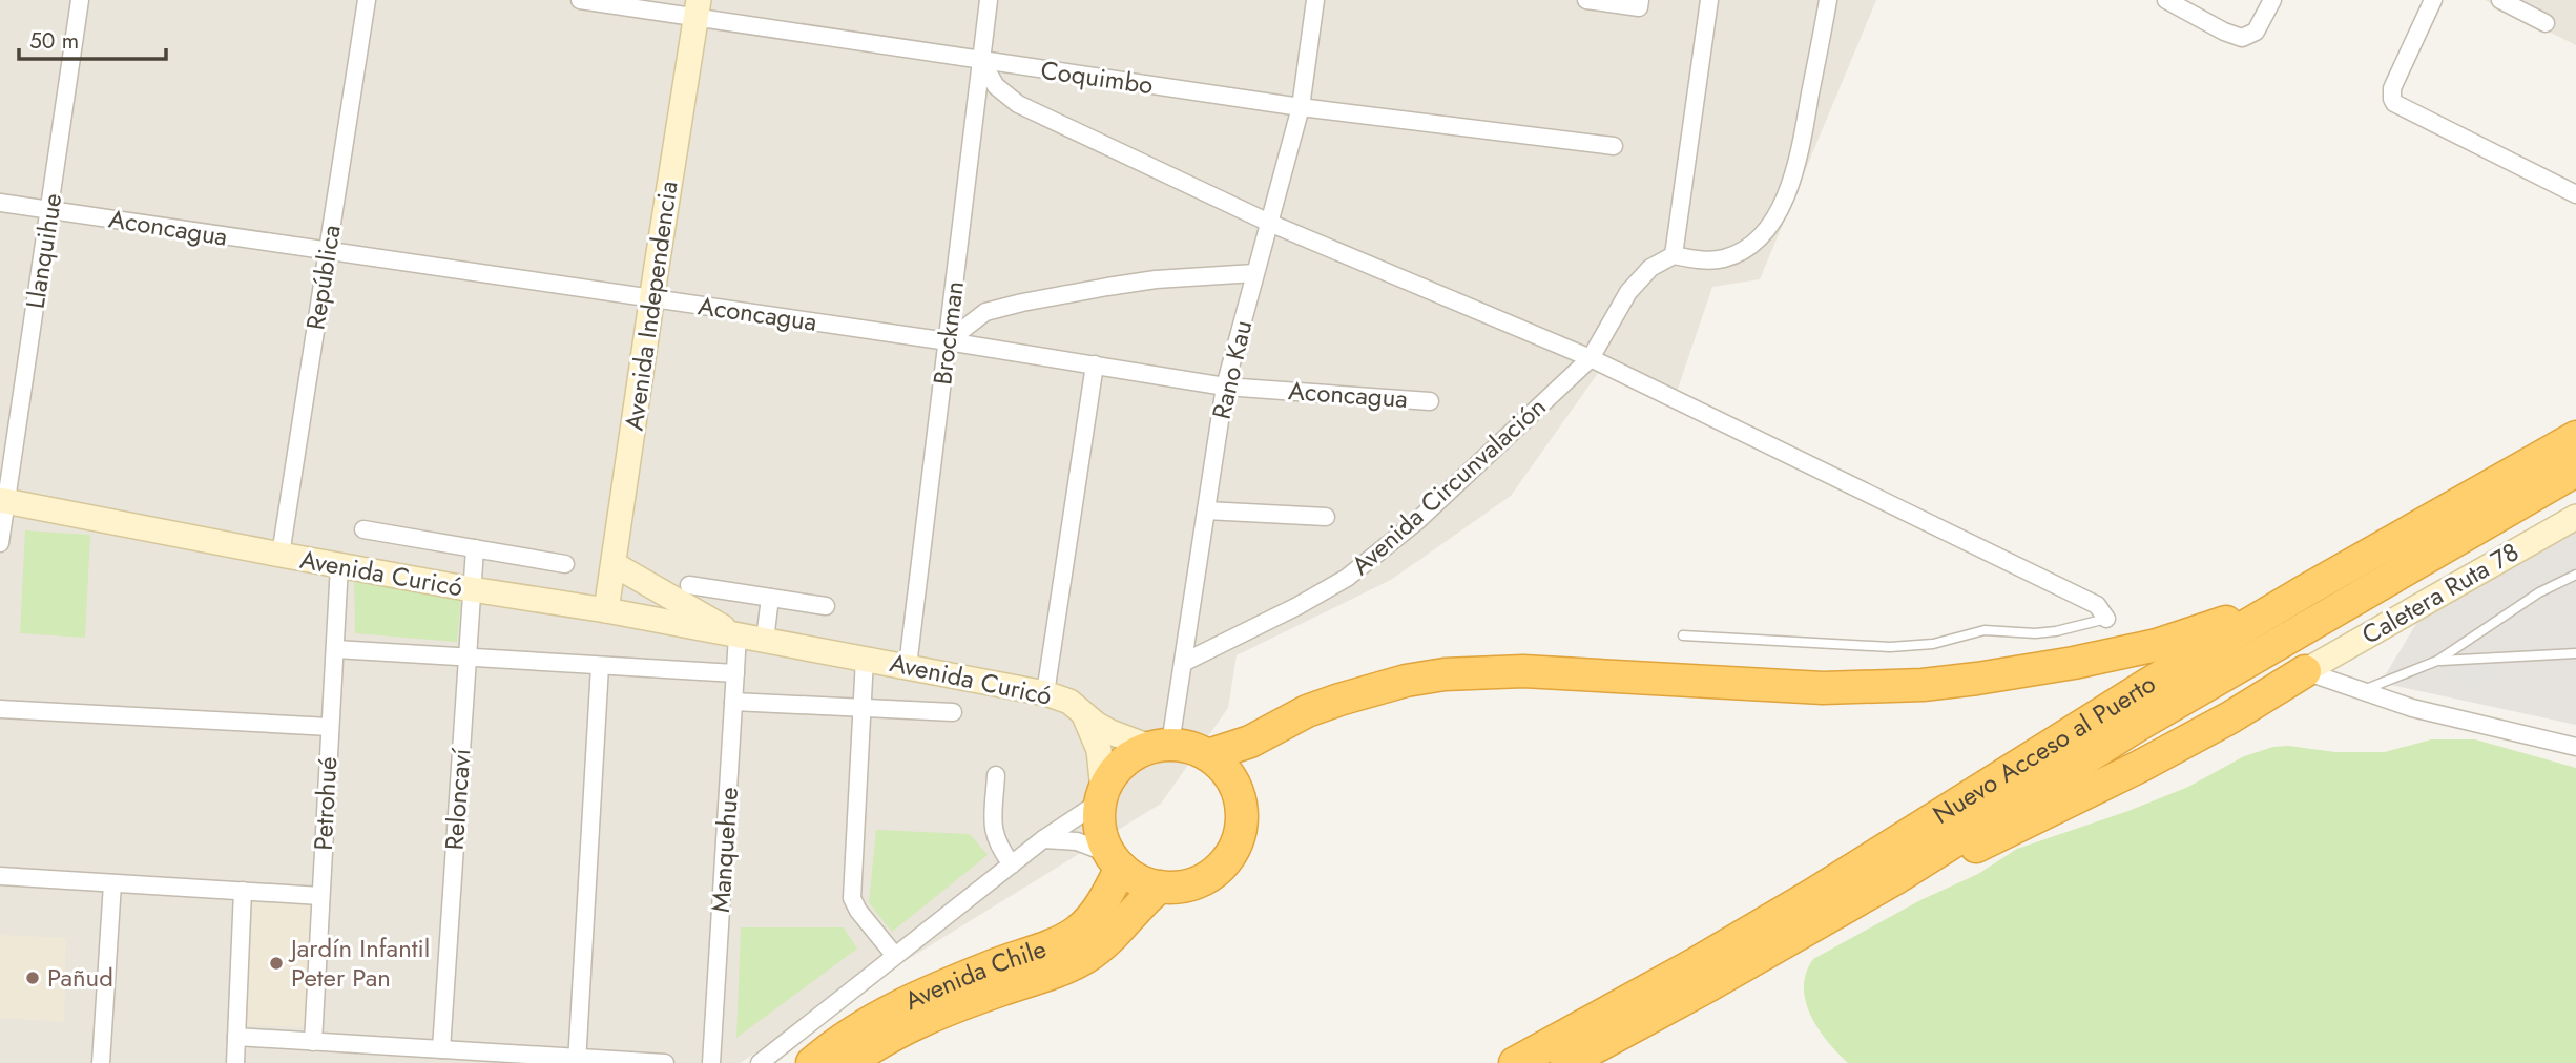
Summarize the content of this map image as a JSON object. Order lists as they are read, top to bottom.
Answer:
{
  "streets": {
    "highway": ["Nuevo Acceso al Puerto", "Avenida Chile"],
    "main road": ["Avenida Independencia", "Avenida Curicó", "Caletera Ruta 78"],
    "street": [
      "Coquimbo",
      "Aconcagua",
      "Llanquihue",
      "República",
      "Brockman",
      "Rano Kau",
      "Avenida Circunvalación",
      "Reloncaví",
      "Petrohué",
      "Manquehue"
    ]
  },
  "crossings": [
    ["Coquimbo", "Avenida Independencia"],
    ["Coquimbo", "Brockman"],
    ["Coquimbo", "Rano Kau"],
    ["Aconcagua", "Llanquihue"],
    ["Aconcagua", "República"],
    ["Aconcagua", "Avenida Independencia"],
    ["Aconcagua", "Brockman"],
    ["Aconcagua", "Rano Kau"],
    ["Llanquihue", "Avenida Curicó"],
    ["República", "Avenida Curicó"],
    ["Avenida Independencia", "Avenida Curicó"],
    ["Brockman", "Avenida Curicó"],
    ["Rano Kau", "Avenida Circunvalación"],
    ["Rano Kau", "Avenida Curicó"],
    ["Rano Kau", "Avenida Chile"],
    ["Avenida Curicó", "Reloncaví"],
    ["Avenida Curicó", "Petrohué"],
    ["Avenida Curicó", "Manquehue"],
    ["Avenida Curicó", "Avenida Chile"]
  ],
  "places": ["Jardín Infantil Peter Pan", "Pañud"],
  "scale_bar": "50 m"
}
